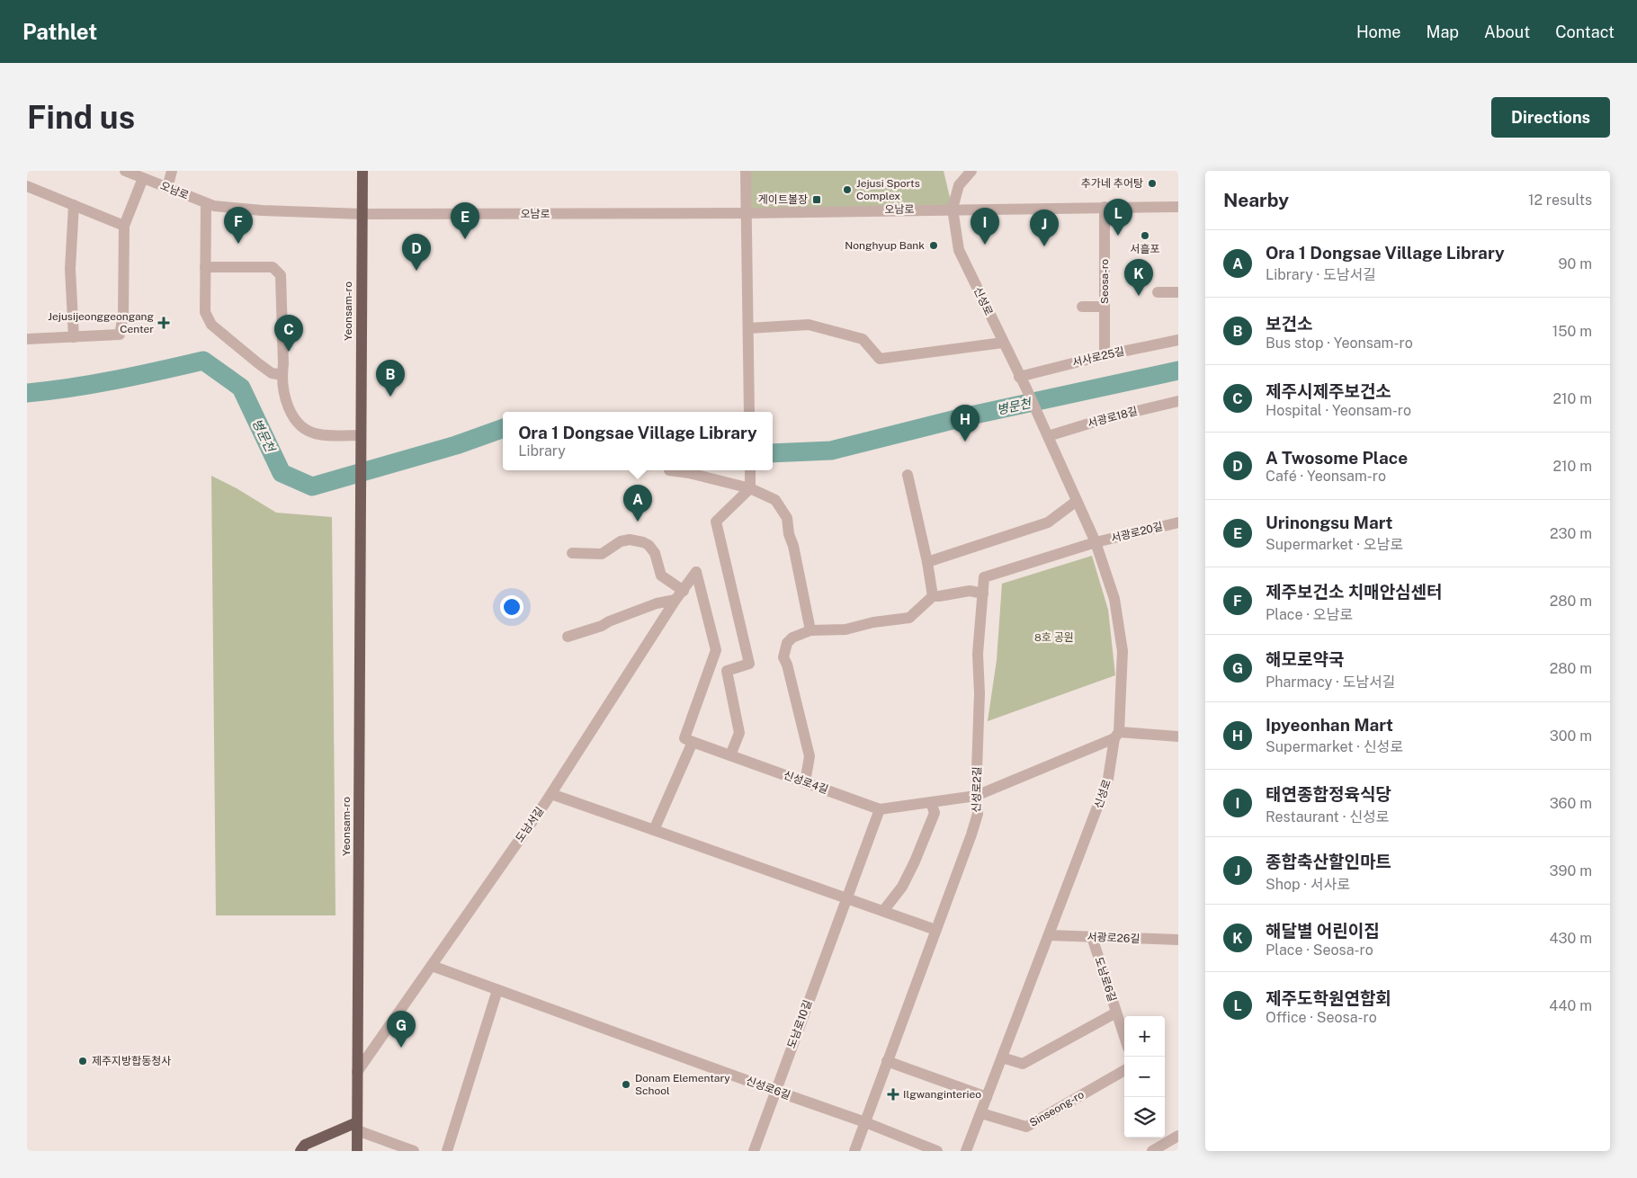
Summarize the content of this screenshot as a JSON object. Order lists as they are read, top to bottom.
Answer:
{
  "streets": {
    "main road": ["Yeonsam-ro"],
    "street": [
      "오남로",
      "Seosa-ro",
      "신성로",
      "서사로25길",
      "서광로18길",
      "서광로20길",
      "신성로4길",
      "신성로2길",
      "도남서길",
      "서광로26길",
      "도남로6길",
      "도남로10길",
      "신성로6길",
      "Sinseong-ro"
    ]
  },
  "crossings": [
    ["오남로", "Seosa-ro"],
    ["오남로", "신성로"],
    ["오남로", "Yeonsam-ro"],
    ["Seosa-ro", "서사로25길"],
    ["신성로", "서사로25길"],
    ["신성로", "서광로18길"],
    ["신성로", "서광로20길"],
    ["신성로", "신성로4길"],
    ["신성로", "신성로2길"],
    ["신성로", "서광로26길"],
    ["신성로", "Sinseong-ro"],
    ["Yeonsam-ro", "도남서길"],
    ["서광로20길", "신성로2길"],
    ["신성로4길", "신성로2길"],
    ["신성로4길", "도남서길"],
    ["신성로4길", "도남로10길"],
    ["신성로2길", "신성로6길"],
    ["도남서길", "신성로6길"],
    ["서광로26길", "도남로6길"],
    ["도남로10길", "신성로6길"]
  ],
  "water": ["병문천"],
  "parks": ["8호 공원"],
  "places": {
    "other": [
      "추가네 추어탕",
      "Jejusi Sports Complex",
      "서흘포",
      "Nonghyup Bank",
      "제주지방합동청사",
      "Donam Elementary School"
    ],
    "transit": ["게이트볼장"],
    "health": ["Jejusijeonggeongang Center", "Ilgwanginterieo"]
  },
  "page": {
    "header": "Pathlet",
    "nav": [
      "Home",
      "Map",
      "About",
      "Contact"
    ],
    "buttons": "Directions",
    "title": "Find us",
    "heading": ["Nearby", "12 results"],
    "pins": [
      "L",
      "E",
      "F",
      "I",
      "J",
      "D",
      "K",
      "C",
      "B",
      "H",
      "A",
      "G"
    ],
    "list": [
      {
        "mark": "A",
        "name": "Ora 1 Dongsae Village Library",
        "note": "Library · 도남서길",
        "value": "90 m"
      },
      {
        "mark": "B",
        "name": "보건소",
        "note": "Bus stop · Yeonsam-ro",
        "value": "150 m"
      },
      {
        "mark": "C",
        "name": "제주시제주보건소",
        "note": "Hospital · Yeonsam-ro",
        "value": "210 m"
      },
      {
        "mark": "D",
        "name": "A Twosome Place",
        "note": "Café · Yeonsam-ro",
        "value": "210 m"
      },
      {
        "mark": "E",
        "name": "Urinongsu Mart",
        "note": "Supermarket · 오남로",
        "value": "230 m"
      },
      {
        "mark": "F",
        "name": "제주보건소 치매안심센터",
        "note": "Place · 오남로",
        "value": "280 m"
      },
      {
        "mark": "G",
        "name": "해모로약국",
        "note": "Pharmacy · 도남서길",
        "value": "280 m"
      },
      {
        "mark": "H",
        "name": "Ipyeonhan Mart",
        "note": "Supermarket · 신성로",
        "value": "300 m"
      },
      {
        "mark": "I",
        "name": "태연종합정육식당",
        "note": "Restaurant · 신성로",
        "value": "360 m"
      },
      {
        "mark": "J",
        "name": "종합축산할인마트",
        "note": "Shop · 서사로",
        "value": "390 m"
      },
      {
        "mark": "K",
        "name": "해달별 어린이집",
        "note": "Place · Seosa-ro",
        "value": "430 m"
      },
      {
        "mark": "L",
        "name": "제주도학원연합회",
        "note": "Office · Seosa-ro",
        "value": "440 m"
      }
    ],
    "popup": ["Ora 1 Dongsae Village Library", "Library"],
    "map_buttons": ["+", "−"]
  }
}
